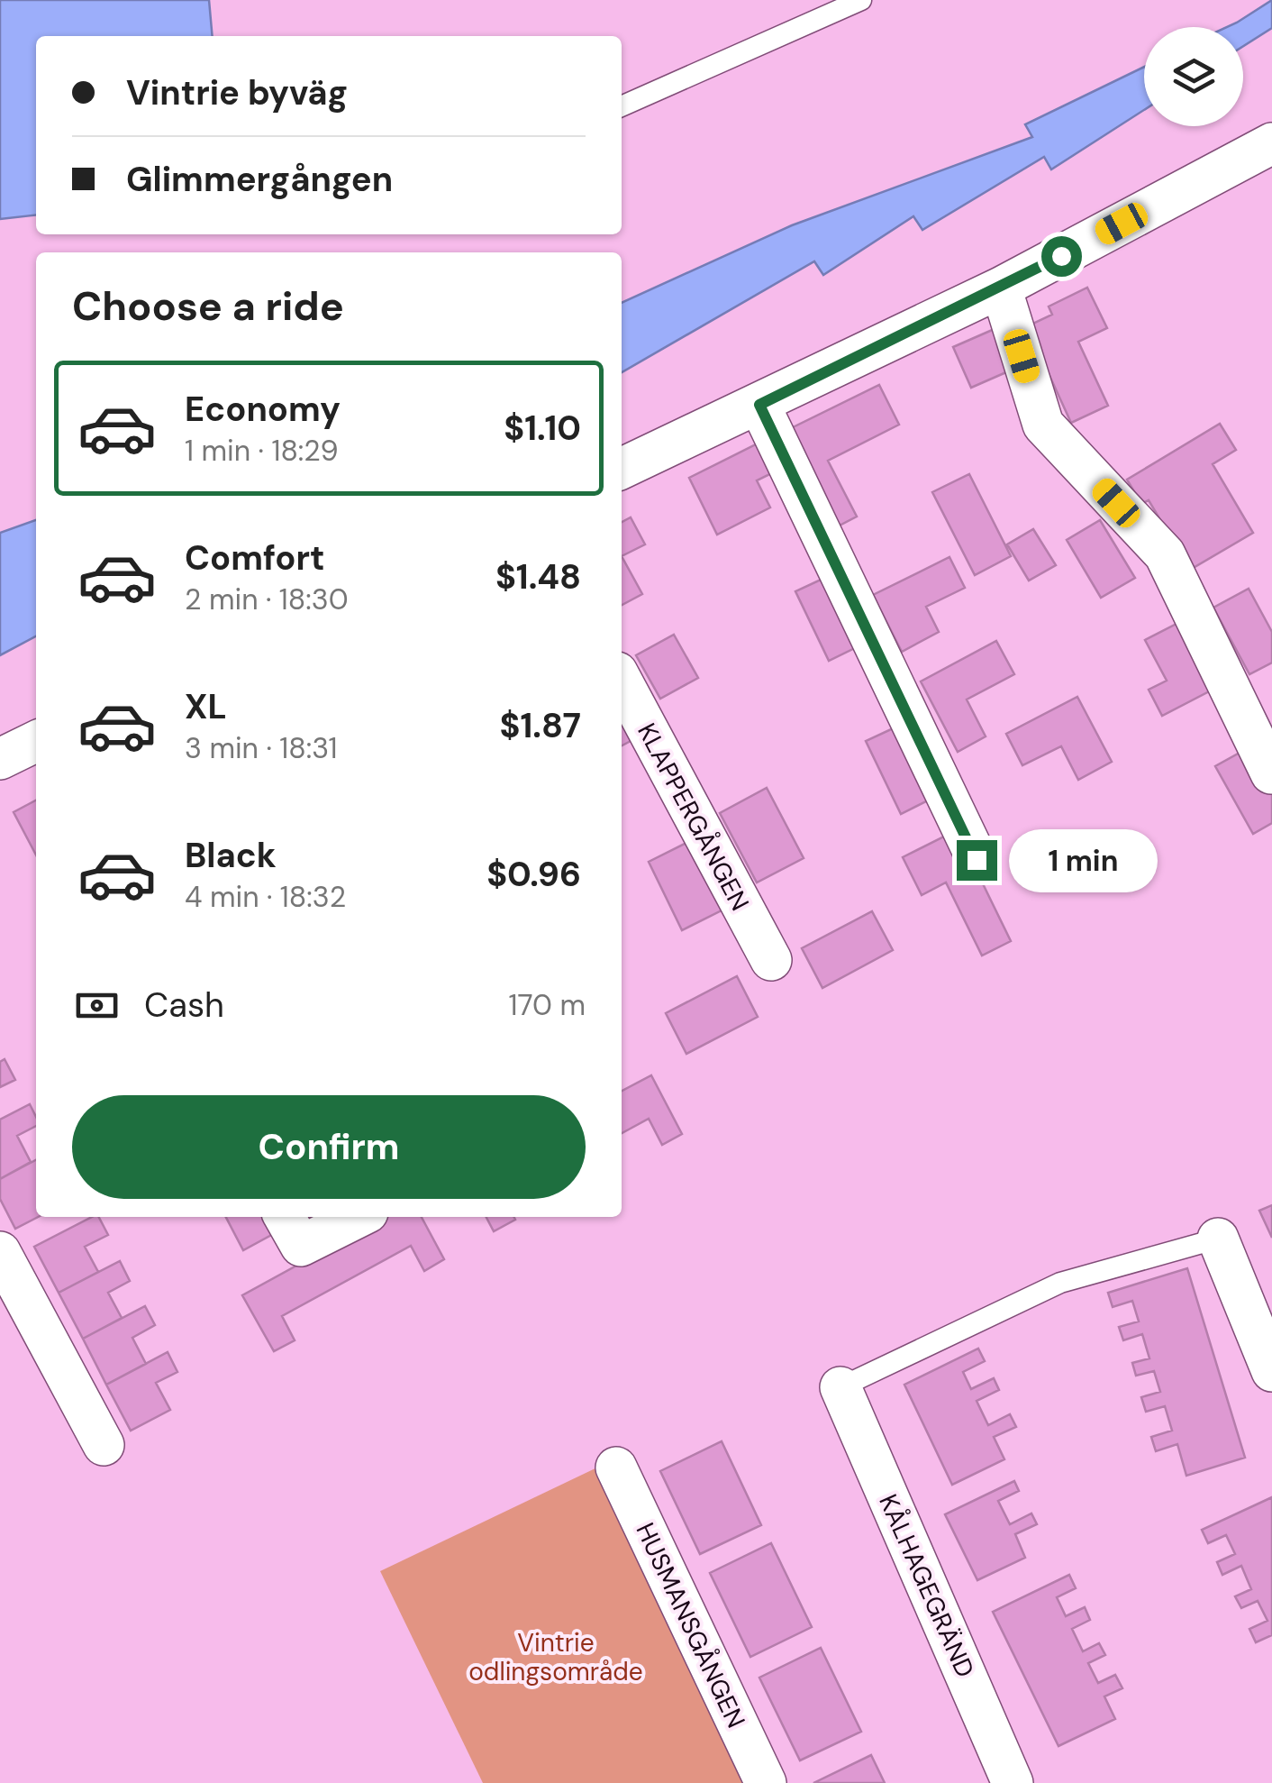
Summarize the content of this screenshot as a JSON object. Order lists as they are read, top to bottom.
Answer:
{
  "streets": {
    "street": ["KLAPPERGÅNGEN", "KÅLHAGEGRÄND", "HUSMANSGÅNGEN"]
  },
  "parks": ["Vintrie odlingsområde"],
  "page": {
    "banner": ["Vintrie byväg", "Glimmergången"],
    "heading": "Choose a ride",
    "list": [
      {
        "name": "Economy",
        "note": "1 min · 18:29",
        "value": "$1.10"
      },
      {
        "name": "Comfort",
        "note": "2 min · 18:30",
        "value": "$1.48"
      },
      {
        "name": "XL",
        "note": "3 min · 18:31",
        "value": "$1.87"
      },
      {
        "name": "Black",
        "note": "4 min · 18:32",
        "value": "$0.96"
      }
    ],
    "bubble": "1 min",
    "pay": ["Cash", "170 m"],
    "buttons": "Confirm"
  }
}
